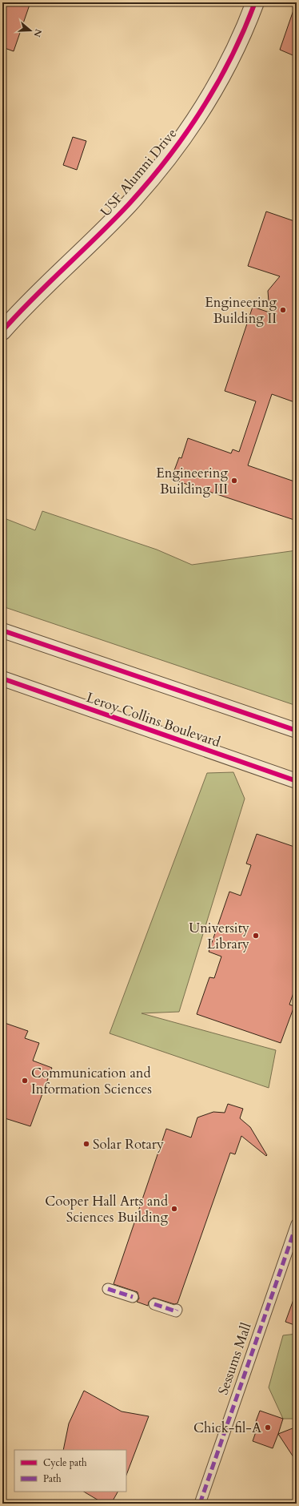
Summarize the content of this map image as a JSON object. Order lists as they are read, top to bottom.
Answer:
{
  "streets": {
    "street": ["USF Alumni Drive", "Leroy Collins Boulevard", "Sessums Mall"]
  },
  "places": [
    "Engineering Building II",
    "Engineering Building III",
    "University Library",
    "Communication and Information Sciences",
    "Solar Rotary",
    "Cooper Hall Arts and Sciences Building",
    "Chick-fil-A"
  ],
  "legend": ["Cycle path", "Path"],
  "north": "right"
}
